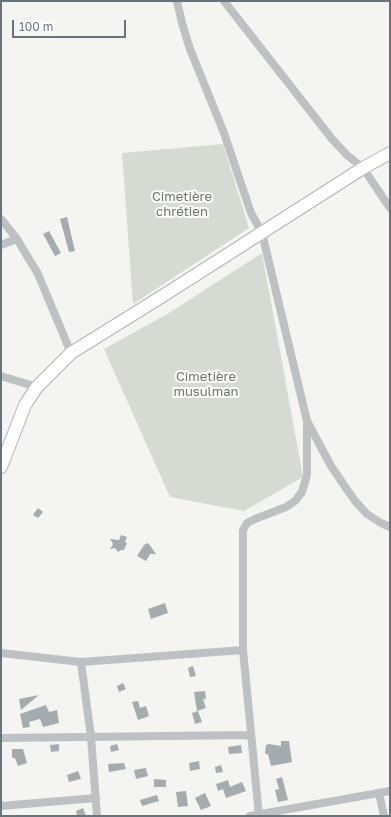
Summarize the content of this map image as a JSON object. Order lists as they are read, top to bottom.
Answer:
{
  "parks": ["Cimetière chrétien", "Cimetière musulman"],
  "scale_bar": "100 m"
}
